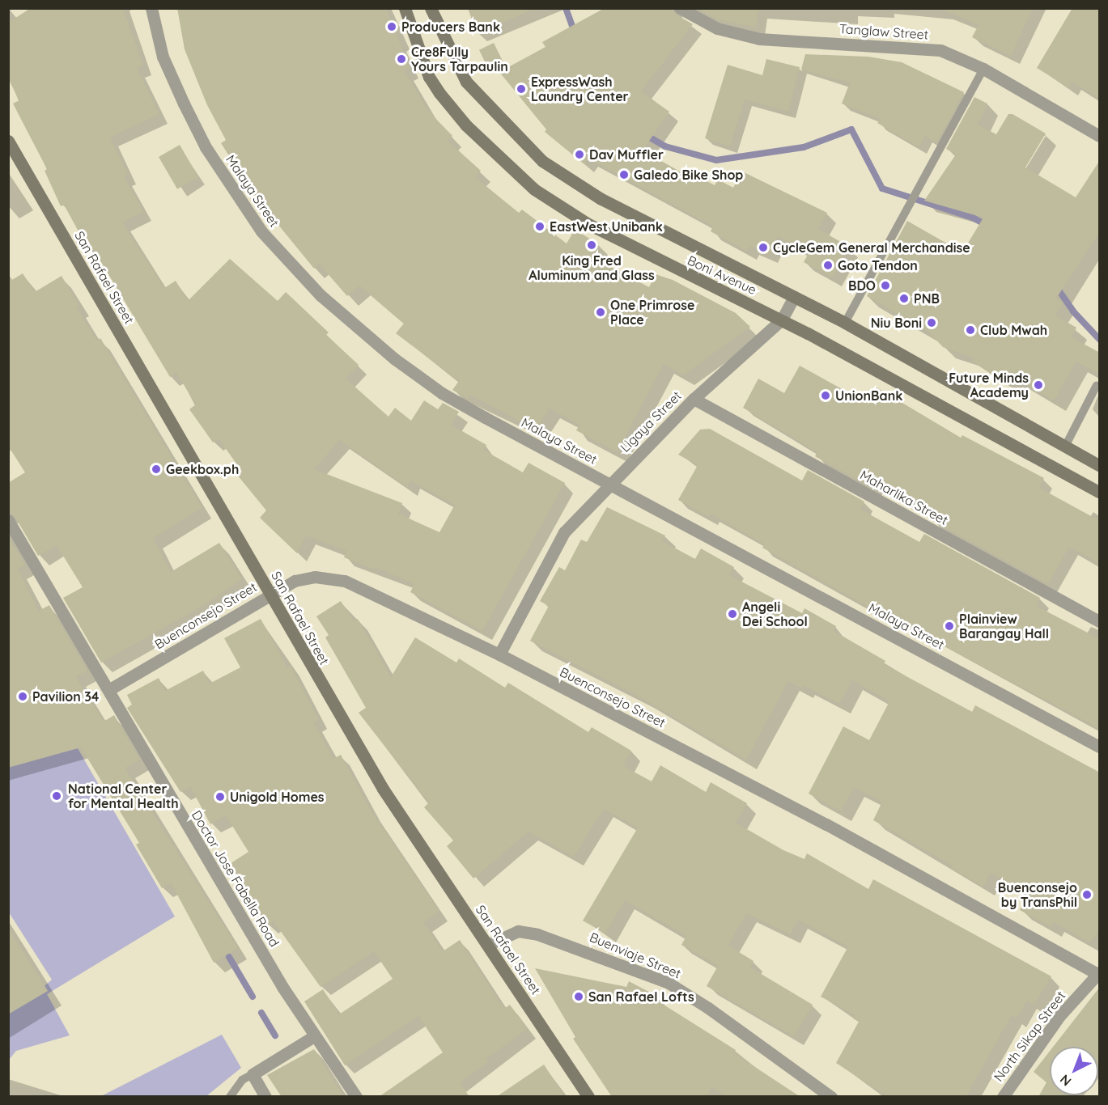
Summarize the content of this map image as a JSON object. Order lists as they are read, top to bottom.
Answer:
{
  "streets": {
    "main road": ["Boni Avenue", "San Rafael Street"],
    "street": [
      "Tanglaw Street",
      "Malaya Street",
      "Ligaya Street",
      "Maharlika Street",
      "Buenconsejo Street",
      "Doctor Jose Fabella Road",
      "Buenviaje Street",
      "North Sikap Street"
    ]
  },
  "crossings": [
    ["Malaya Street", "Ligaya Street"],
    ["Boni Avenue", "Ligaya Street"],
    ["San Rafael Street", "Buenconsejo Street"],
    ["San Rafael Street", "Buenviaje Street"],
    ["Ligaya Street", "Maharlika Street"],
    ["Ligaya Street", "Buenconsejo Street"],
    ["Buenconsejo Street", "Doctor Jose Fabella Road"],
    ["Buenconsejo Street", "North Sikap Street"]
  ],
  "places": [
    "Producers Bank",
    "Cre8Fully Yours Tarpaulin",
    "ExpressWash Laundry Center",
    "Dav Muffler",
    "Galedo Bike Shop",
    "EastWest Unibank",
    "King Fred Aluminum and Glass",
    "CycleGem General Merchandise",
    "Goto Tendon",
    "BDO",
    "PNB",
    "One Primrose Place",
    "Niu Boni",
    "Club Mwah",
    "Future Minds Academy",
    "UnionBank",
    "Geekbox.ph",
    "Angeli Dei School",
    "Plainview Barangay Hall",
    "Pavilion 34",
    "National Center for Mental Health",
    "Unigold Homes",
    "Buenconsejo by TransPhil",
    "San Rafael Lofts"
  ],
  "north": "bottom left"
}
